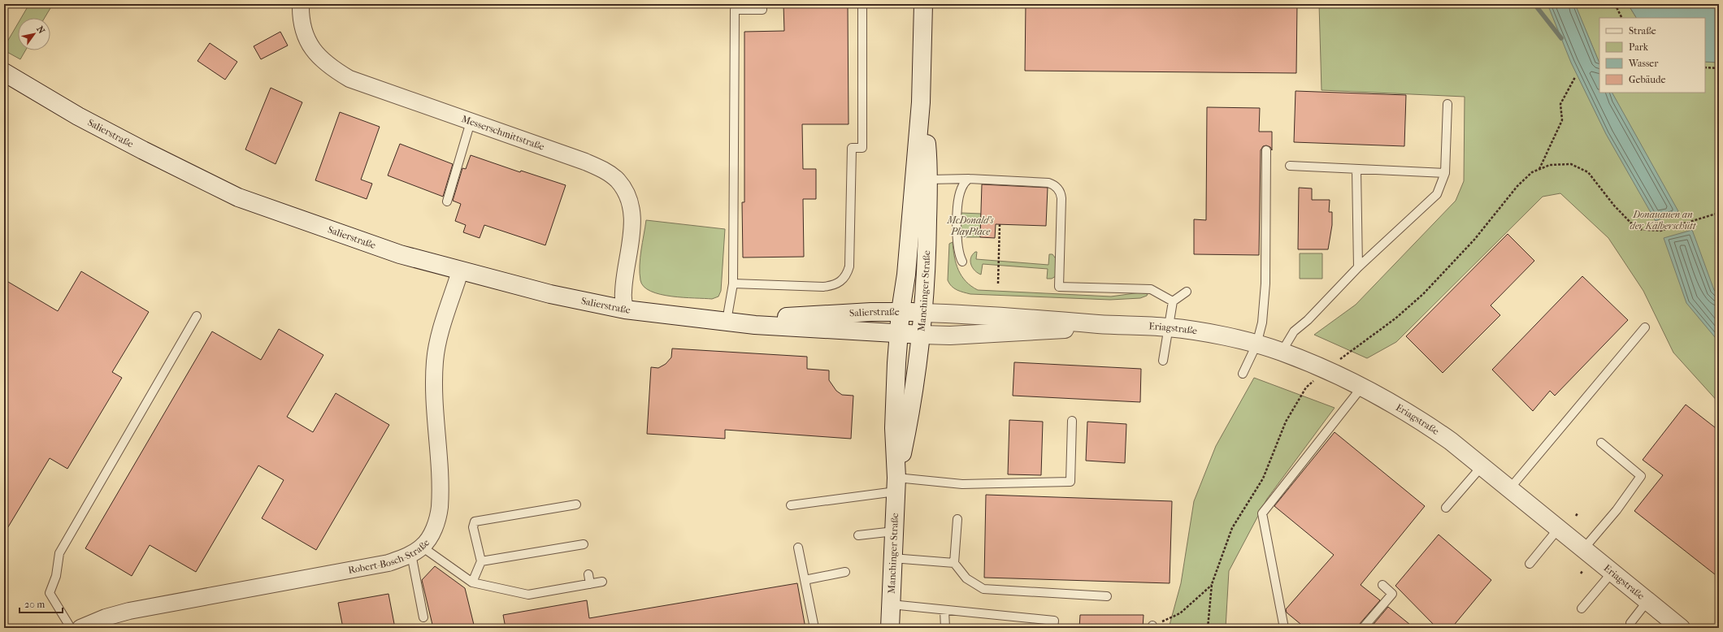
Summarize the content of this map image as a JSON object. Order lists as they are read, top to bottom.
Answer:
{
  "streets": {
    "main road": ["Salierstraße", "Manchinger Straße", "Eriagstraße"],
    "street": ["Messerschmittstraße", "Robert-Bosch-Straße"]
  },
  "crossings": [
    ["Salierstraße", "Messerschmittstraße"],
    ["Salierstraße", "Manchinger Straße"],
    ["Salierstraße", "Eriagstraße"],
    ["Salierstraße", "Robert-Bosch-Straße"],
    ["Manchinger Straße", "Eriagstraße"]
  ],
  "parks": ["Donauauen an der Kälberschütt", "McDonald's PlayPlace"],
  "legend": [
    "Straße",
    "Park",
    "Wasser",
    "Gebäude"
  ],
  "scale_bar": "20 m",
  "north": "top right"
}
